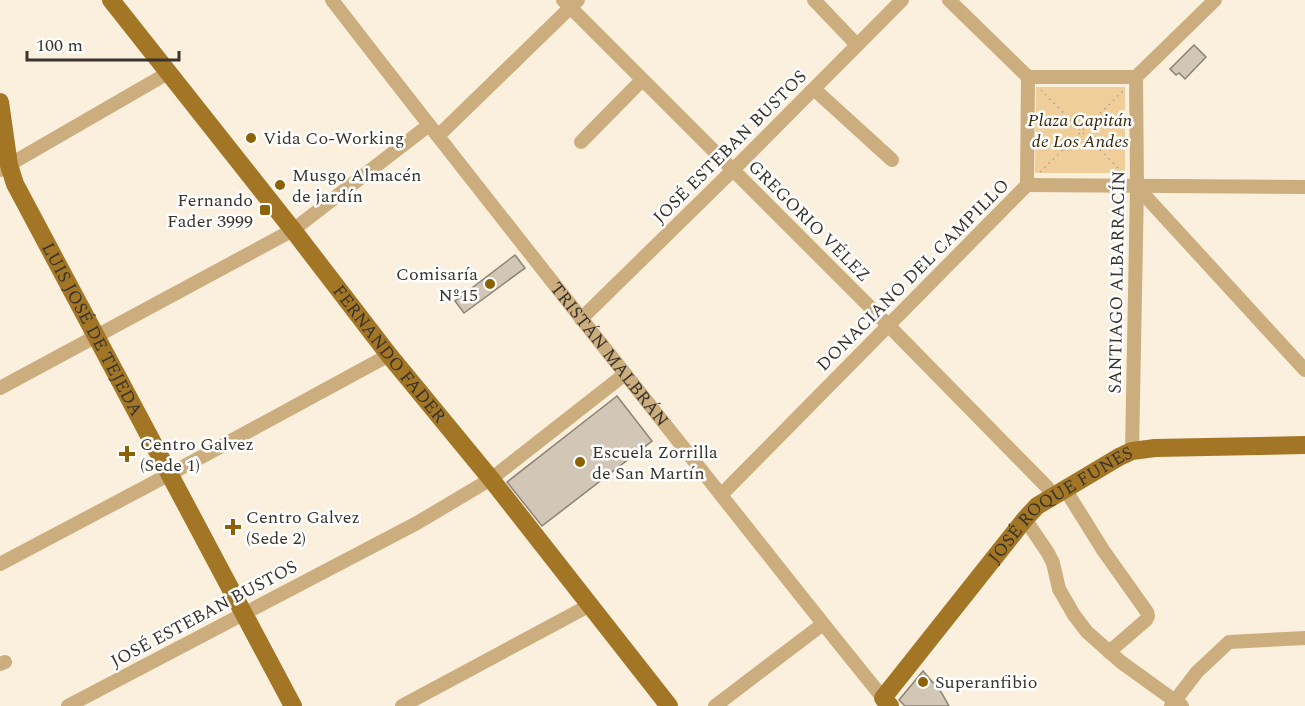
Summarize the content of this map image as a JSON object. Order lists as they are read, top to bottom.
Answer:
{
  "streets": {
    "main road": ["LUIS JOSÉ DE TEJEDA", "FERNANDO FADER", "JOSÉ ROQUE FUNES"],
    "street": [
      "JOSÉ ESTEBAN BUSTOS",
      "GREGORIO VÉLEZ",
      "DONACIANO DEL CAMPILLO",
      "SANTIAGO ALBARRACÍN",
      "TRISTÁN MALBRÁN"
    ]
  },
  "crossings": [
    ["JOSÉ ESTEBAN BUSTOS", "GREGORIO VÉLEZ"],
    ["JOSÉ ESTEBAN BUSTOS", "LUIS JOSÉ DE TEJEDA"],
    ["JOSÉ ESTEBAN BUSTOS", "FERNANDO FADER"],
    ["JOSÉ ESTEBAN BUSTOS", "TRISTÁN MALBRÁN"],
    ["GREGORIO VÉLEZ", "DONACIANO DEL CAMPILLO"],
    ["GREGORIO VÉLEZ", "JOSÉ ROQUE FUNES"],
    ["DONACIANO DEL CAMPILLO", "TRISTÁN MALBRÁN"],
    ["SANTIAGO ALBARRACÍN", "JOSÉ ROQUE FUNES"],
    ["TRISTÁN MALBRÁN", "JOSÉ ROQUE FUNES"]
  ],
  "parks": ["Plaza Capitán de Los Andes"],
  "places": {
    "other": [
      "Vida Co-Working",
      "Musgo Almacén de jardín",
      "Comisaría Nº15",
      "Escuela Zorrilla de San Martín",
      "Superanfibio"
    ],
    "transit": ["Fernando Fader 3999"],
    "health": ["Centro Galvez (Sede 1)", "Centro Galvez (Sede 2)"]
  },
  "scale_bar": "100 m"
}
